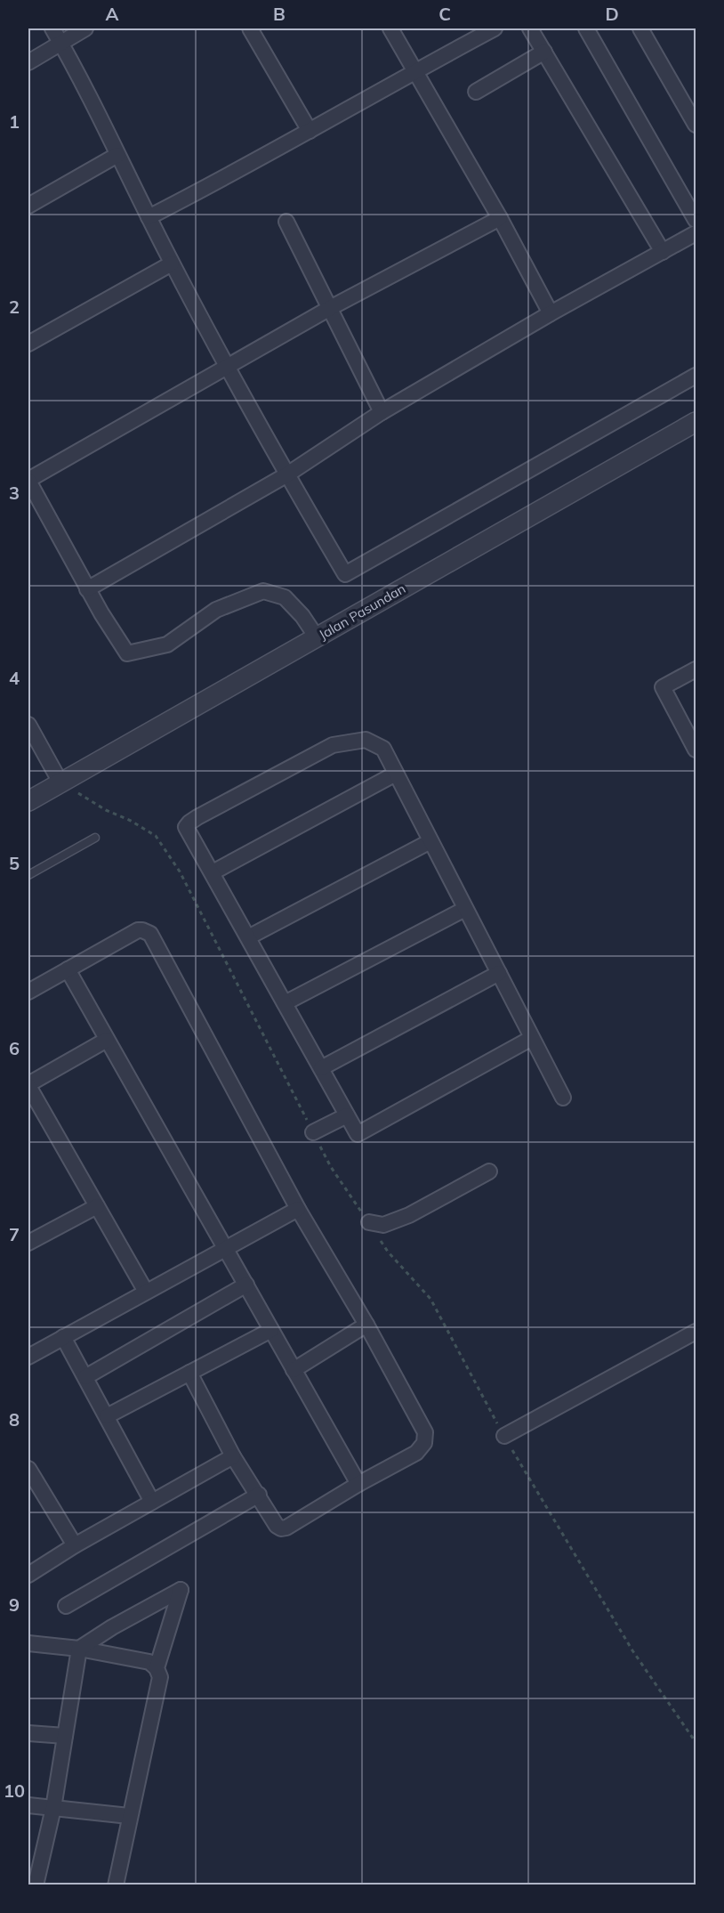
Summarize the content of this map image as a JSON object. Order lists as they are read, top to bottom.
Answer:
{
  "streets": {
    "street": ["Jalan Pasundan"]
  },
  "grid": {
    "columns": [
      "A",
      "B",
      "C",
      "D"
    ],
    "rows": [
      "1",
      "2",
      "3",
      "4",
      "5",
      "6",
      "7",
      "8",
      "9",
      "10"
    ]
  }
}
